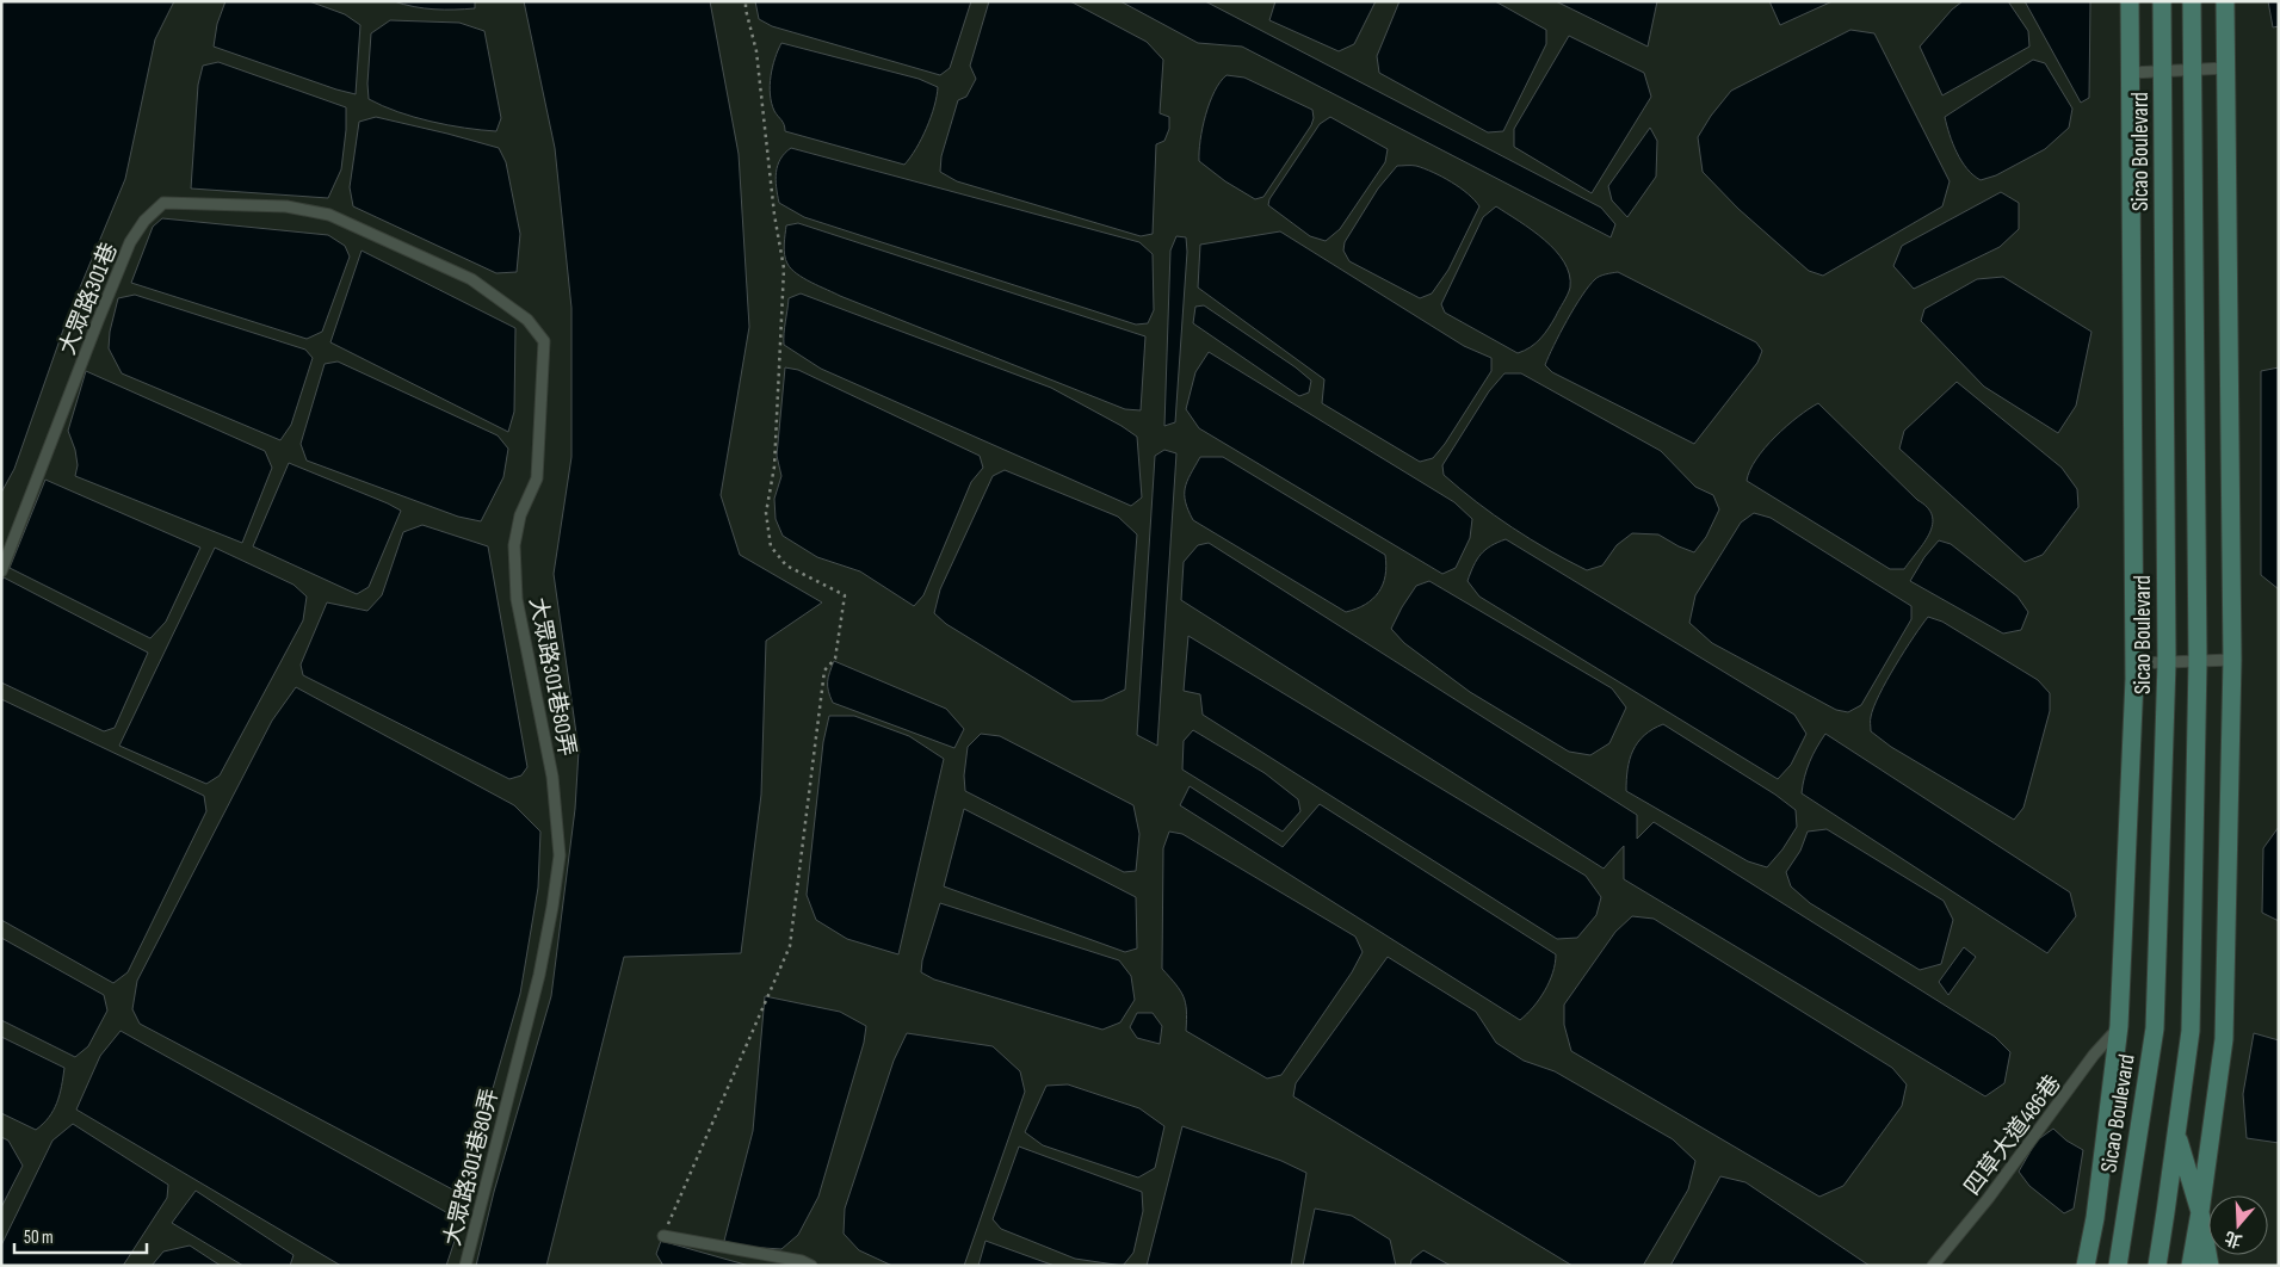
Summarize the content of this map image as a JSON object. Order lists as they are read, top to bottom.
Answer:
{
  "streets": {
    "street": ["Sicao Boulevard"],
    "lane": ["大眾路301巷", "大眾路301巷80弄", "四草大道486巷"]
  },
  "crossings": [
    ["Sicao Boulevard", "四草大道486巷"],
    ["大眾路301巷", "大眾路301巷80弄"]
  ],
  "scale_bar": "50 m",
  "north": "bottom"
}
